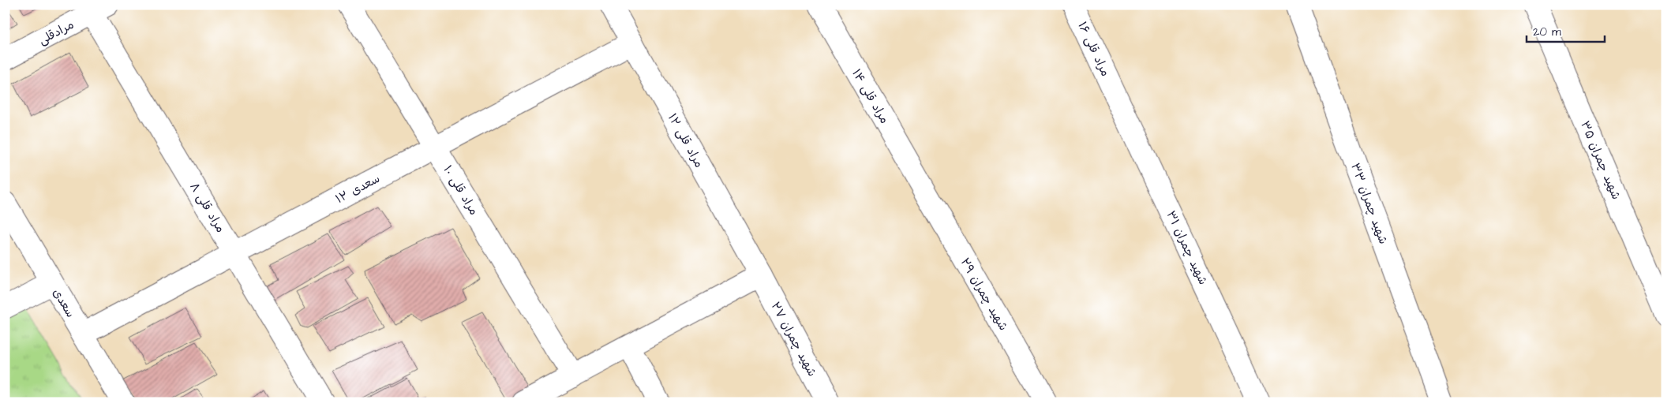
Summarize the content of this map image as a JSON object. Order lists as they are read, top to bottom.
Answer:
{
  "streets": {
    "street": [
      "مرادقلی",
      "مراد قلی ۱۶",
      "مراد قلی ۱۴",
      "مراد قلی ۱۲",
      "شهید چمران ۳۵",
      "سعدی ۱۲",
      "مراد قلی ۱۰",
      "شهید چمران ۳۳",
      "مراد قلی ۸",
      "شهید چمران ۳۱",
      "شهید چمران ۲۹",
      "سعدی",
      "شهید چمران ۲۷"
    ]
  },
  "crossings": [
    ["مرادقلی", "مراد قلی ۸"],
    ["مراد قلی ۱۶", "شهید چمران ۳۱"],
    ["مراد قلی ۱۴", "شهید چمران ۲۹"],
    ["مراد قلی ۱۲", "سعدی ۱۲"],
    ["مراد قلی ۱۲", "شهید چمران ۲۷"],
    ["سعدی ۱۲", "مراد قلی ۱۰"],
    ["سعدی ۱۲", "مراد قلی ۸"],
    ["سعدی ۱۲", "سعدی"]
  ],
  "scale_bar": "20 m"
}
